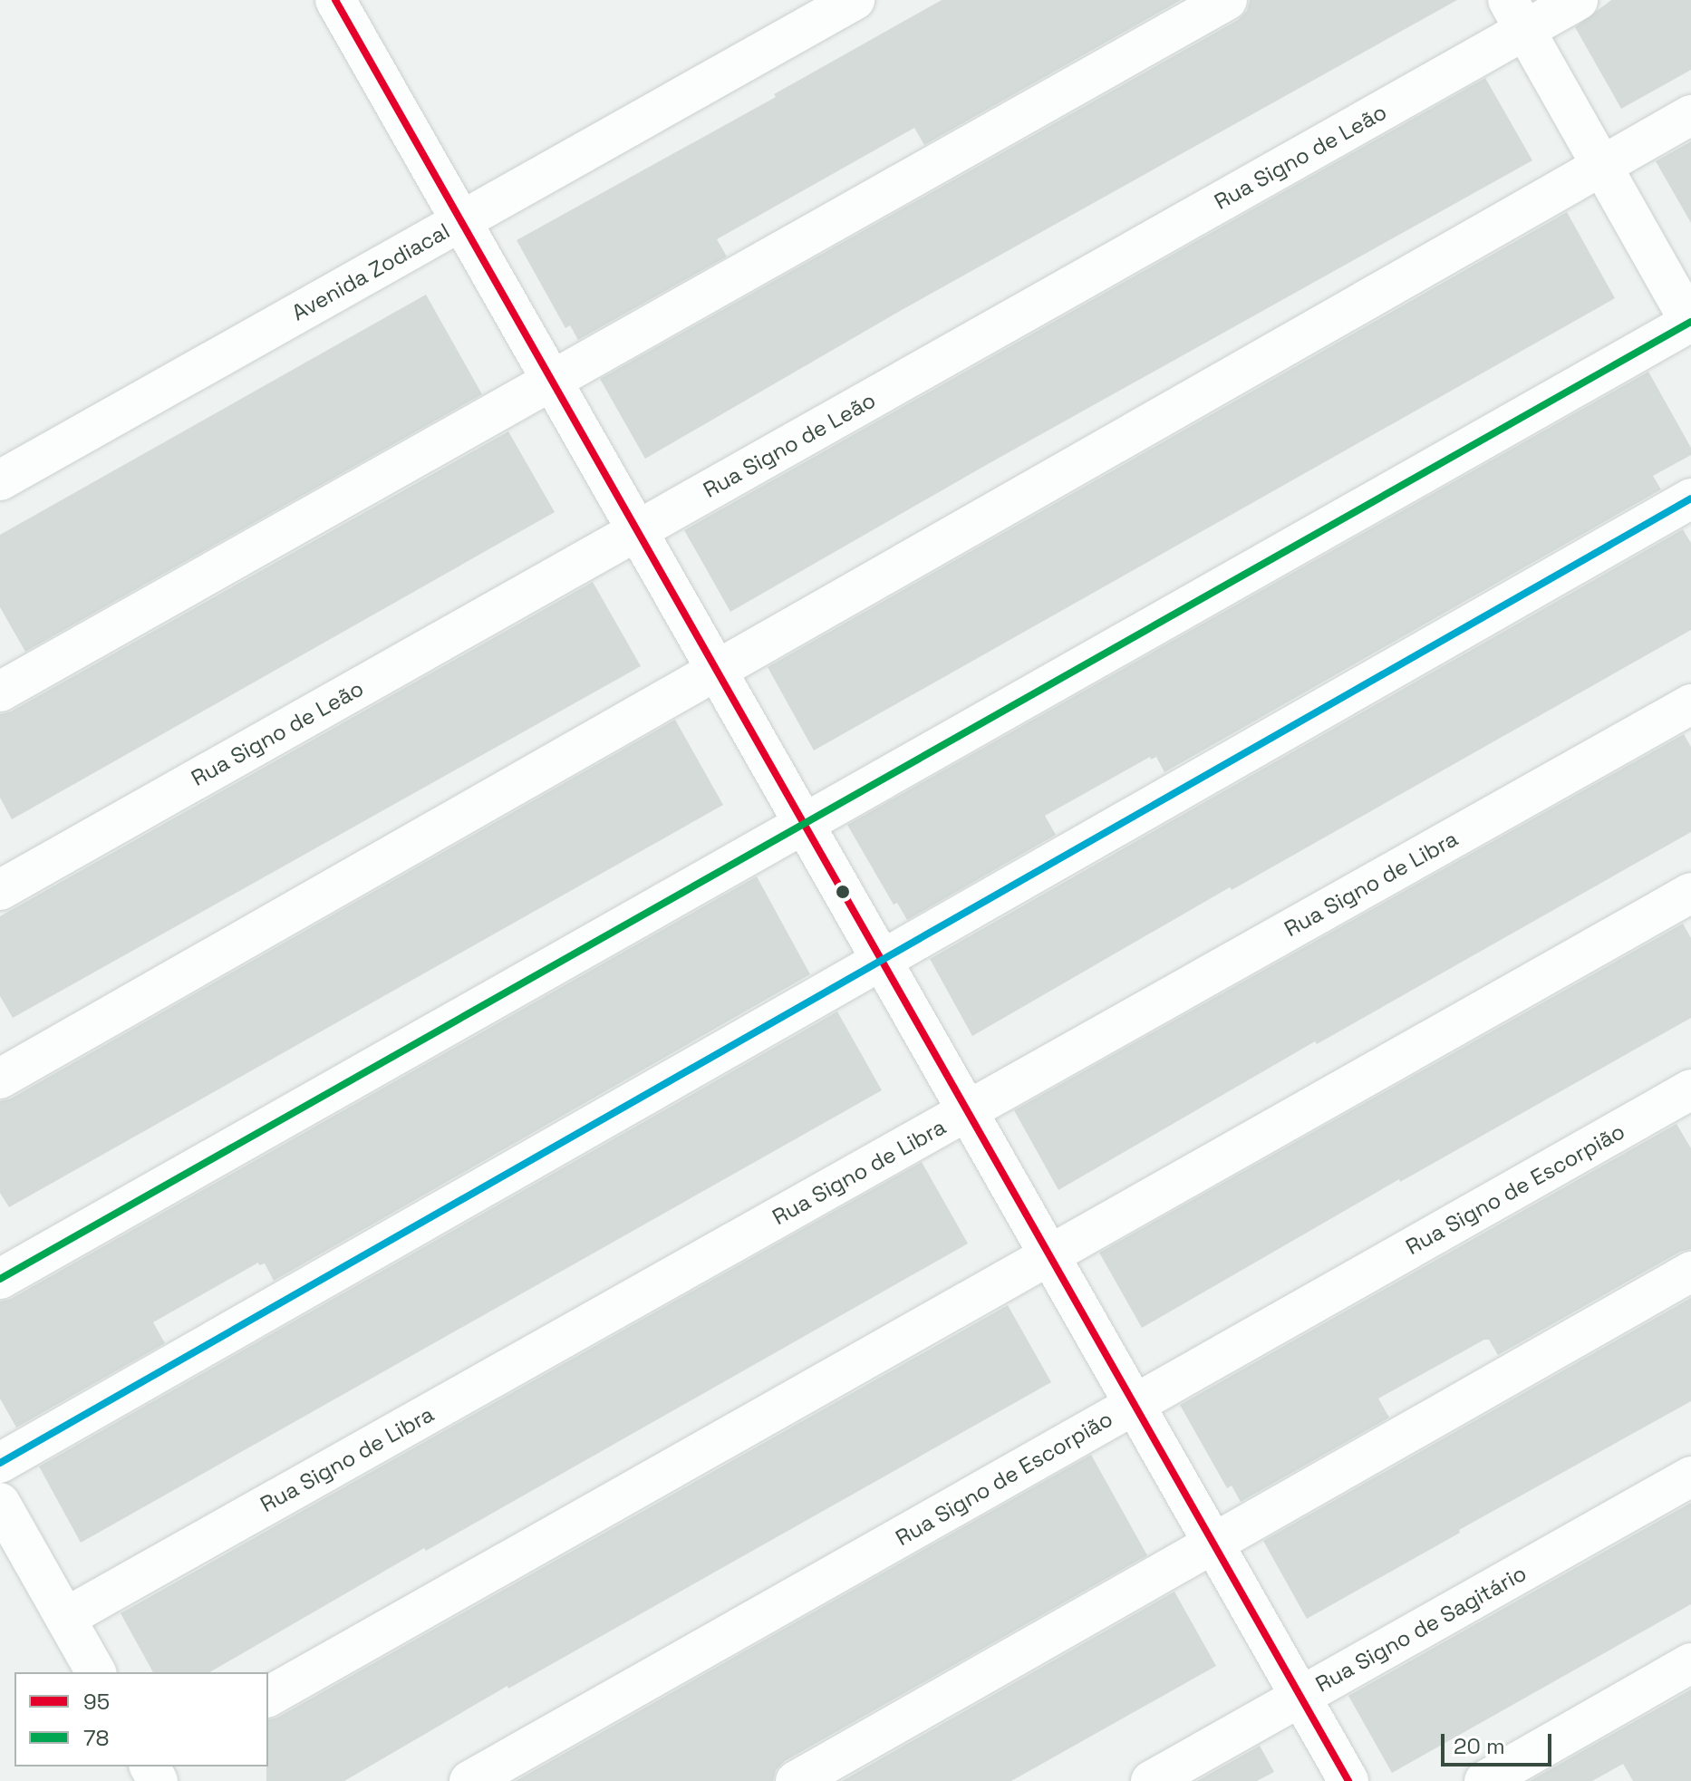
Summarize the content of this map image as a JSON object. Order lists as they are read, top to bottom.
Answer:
{
  "streets": {
    "street": [
      "Rua Signo de Leão",
      "Avenida Zodiacal",
      "Rua Signo de Libra",
      "Rua Signo de Escorpião",
      "Rua Signo de Sagitário"
    ]
  },
  "lines": ["transit line 95", "transit line 78"],
  "legend": ["95", "78"],
  "scale_bar": "20 m"
}
